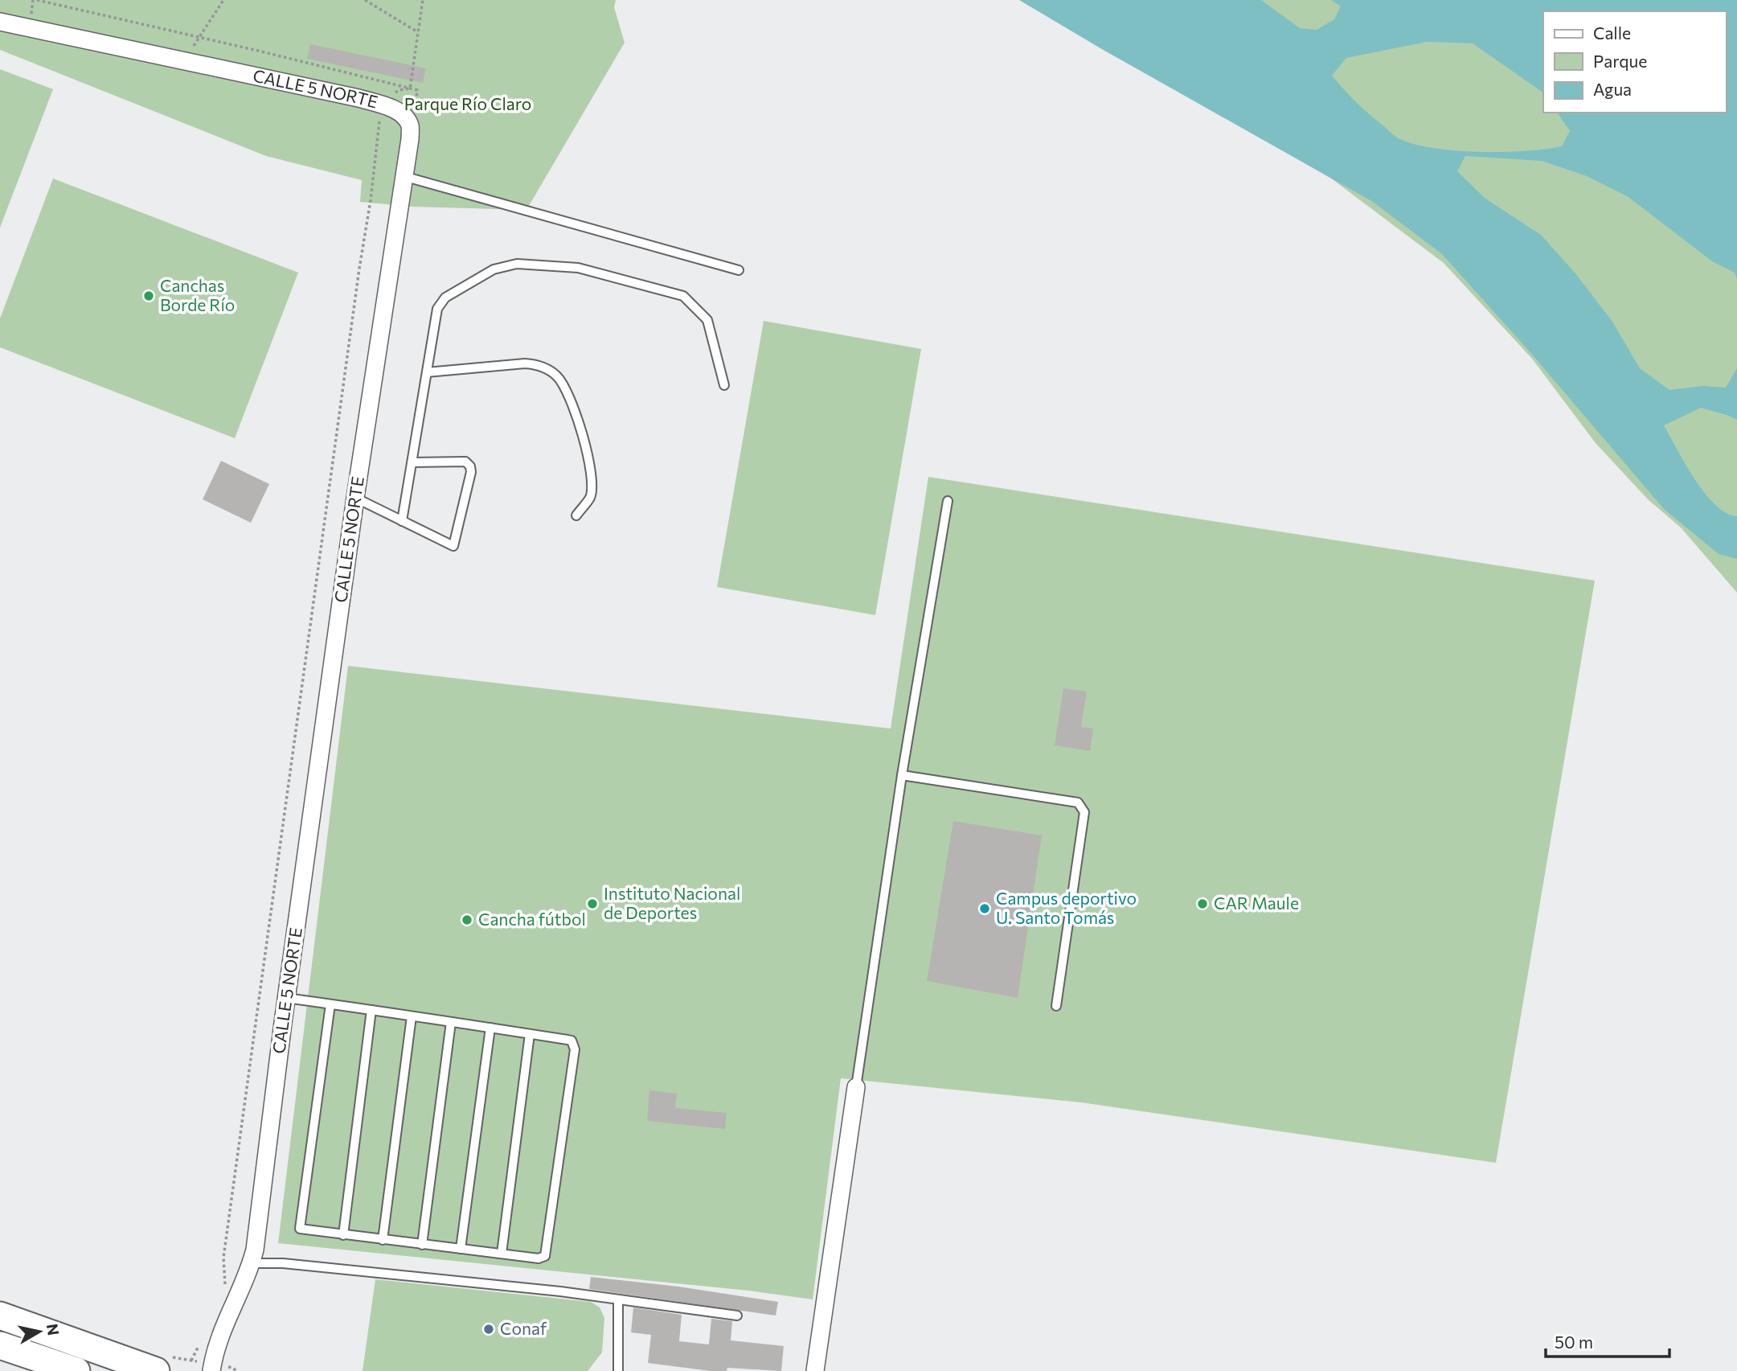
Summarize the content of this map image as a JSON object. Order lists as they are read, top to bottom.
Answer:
{
  "streets": {
    "street": ["CALLE 5 NORTE"]
  },
  "parks": ["Parque Río Claro"],
  "places": [
    "Canchas Borde Río",
    "Instituto Nacional de Deportes",
    "CAR Maule",
    "Campus deportivo U. Santo Tomás",
    "Cancha fútbol",
    "Conaf"
  ],
  "legend": ["Calle", "Parque", "Agua"],
  "scale_bar": "50 m",
  "north": "right"
}
